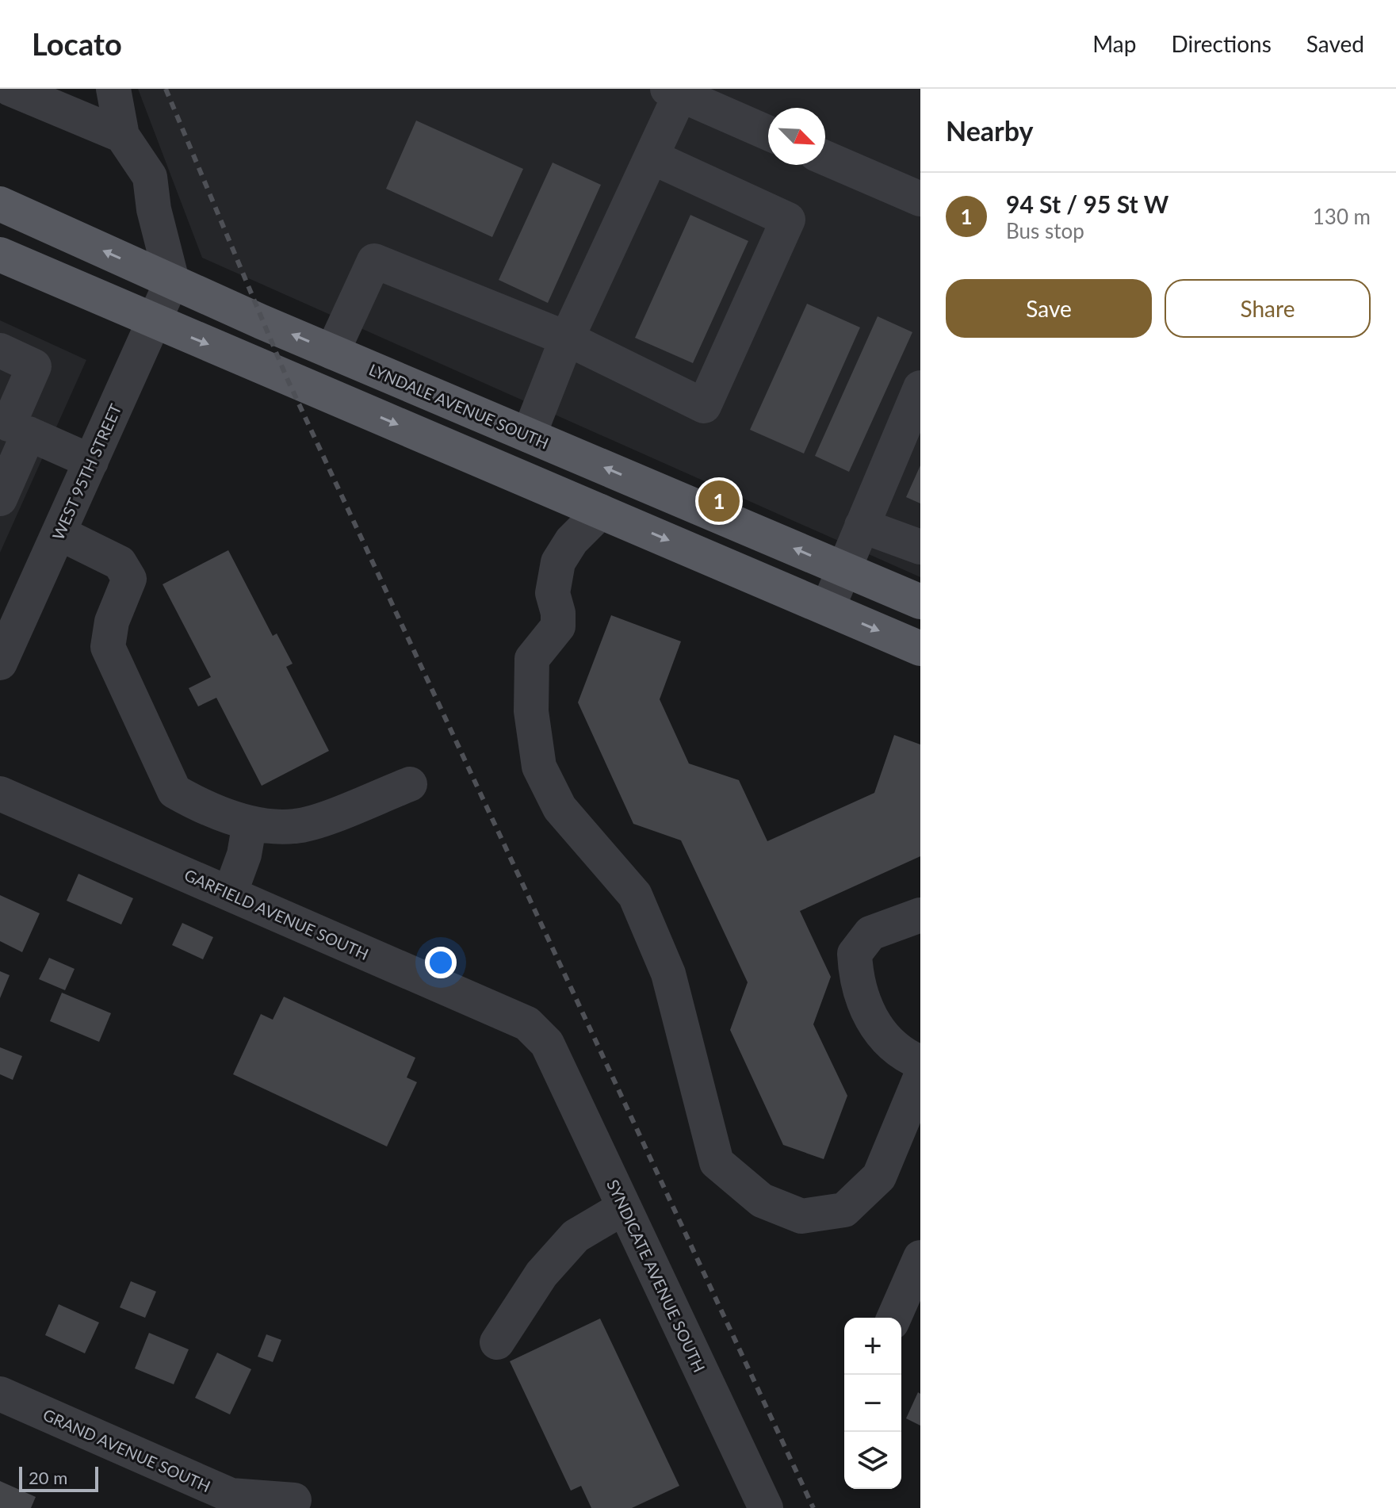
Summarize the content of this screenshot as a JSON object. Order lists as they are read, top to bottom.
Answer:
{
  "streets": {
    "main road": ["LYNDALE AVENUE SOUTH"],
    "street": [
      "WEST 95TH STREET",
      "GARFIELD AVENUE SOUTH",
      "SYNDICATE AVENUE SOUTH",
      "GRAND AVENUE SOUTH"
    ]
  },
  "crossings": [
    ["LYNDALE AVENUE SOUTH", "WEST 95TH STREET"],
    ["GARFIELD AVENUE SOUTH", "SYNDICATE AVENUE SOUTH"]
  ],
  "scale_bar": "20 m",
  "north": "bottom right",
  "page": {
    "header": "Locato",
    "nav": ["Map", "Directions", "Saved"],
    "heading": "Nearby",
    "list": [
      {
        "mark": "1",
        "name": "94 St / 95 St W",
        "note": "Bus stop",
        "value": "130 m"
      }
    ],
    "buttons": ["Save", "Share"],
    "pins": "1",
    "map_buttons": ["+", "−"],
    "scale": "20 m"
  }
}
